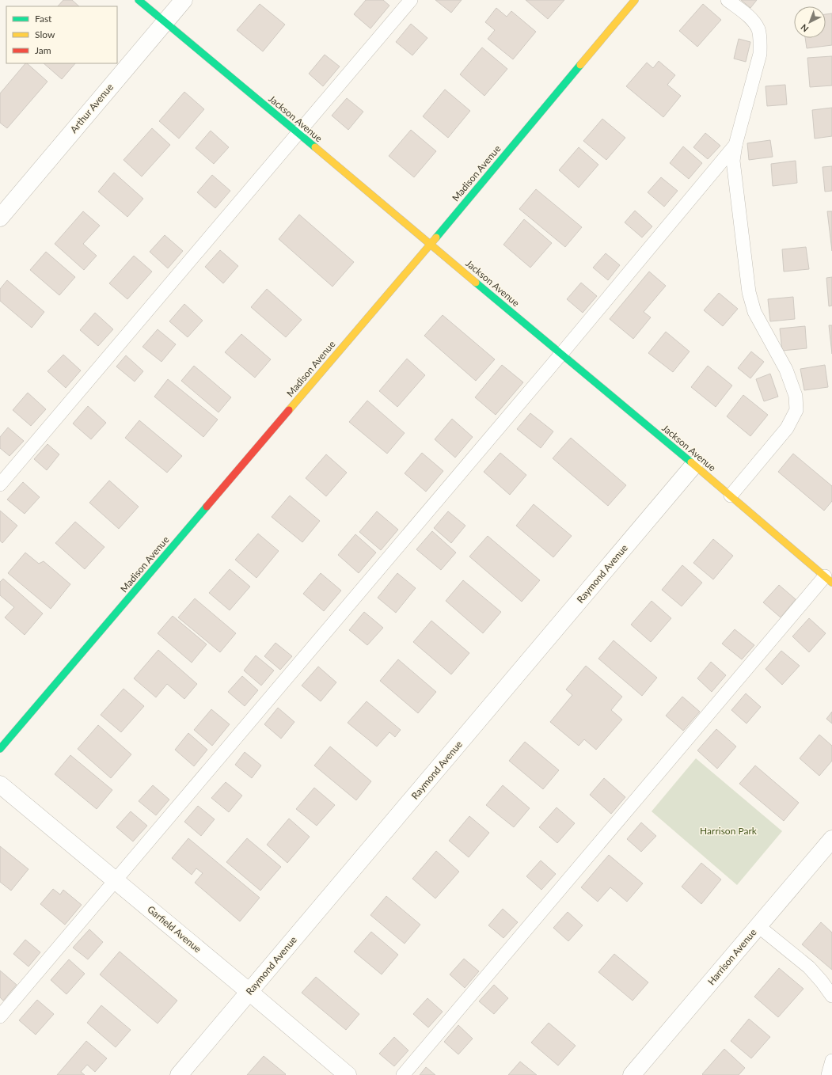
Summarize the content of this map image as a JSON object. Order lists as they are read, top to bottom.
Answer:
{
  "streets": {
    "street": [
      "Arthur Avenue",
      "Jackson Avenue",
      "Madison Avenue",
      "Raymond Avenue",
      "Garfield Avenue",
      "Harrison Avenue"
    ]
  },
  "crossings": [
    ["Arthur Avenue", "Jackson Avenue"],
    ["Jackson Avenue", "Madison Avenue"],
    ["Jackson Avenue", "Raymond Avenue"],
    ["Raymond Avenue", "Garfield Avenue"]
  ],
  "parks": ["Harrison Park"],
  "legend": ["Fast", "Slow", "Jam"],
  "north": "bottom left"
}
